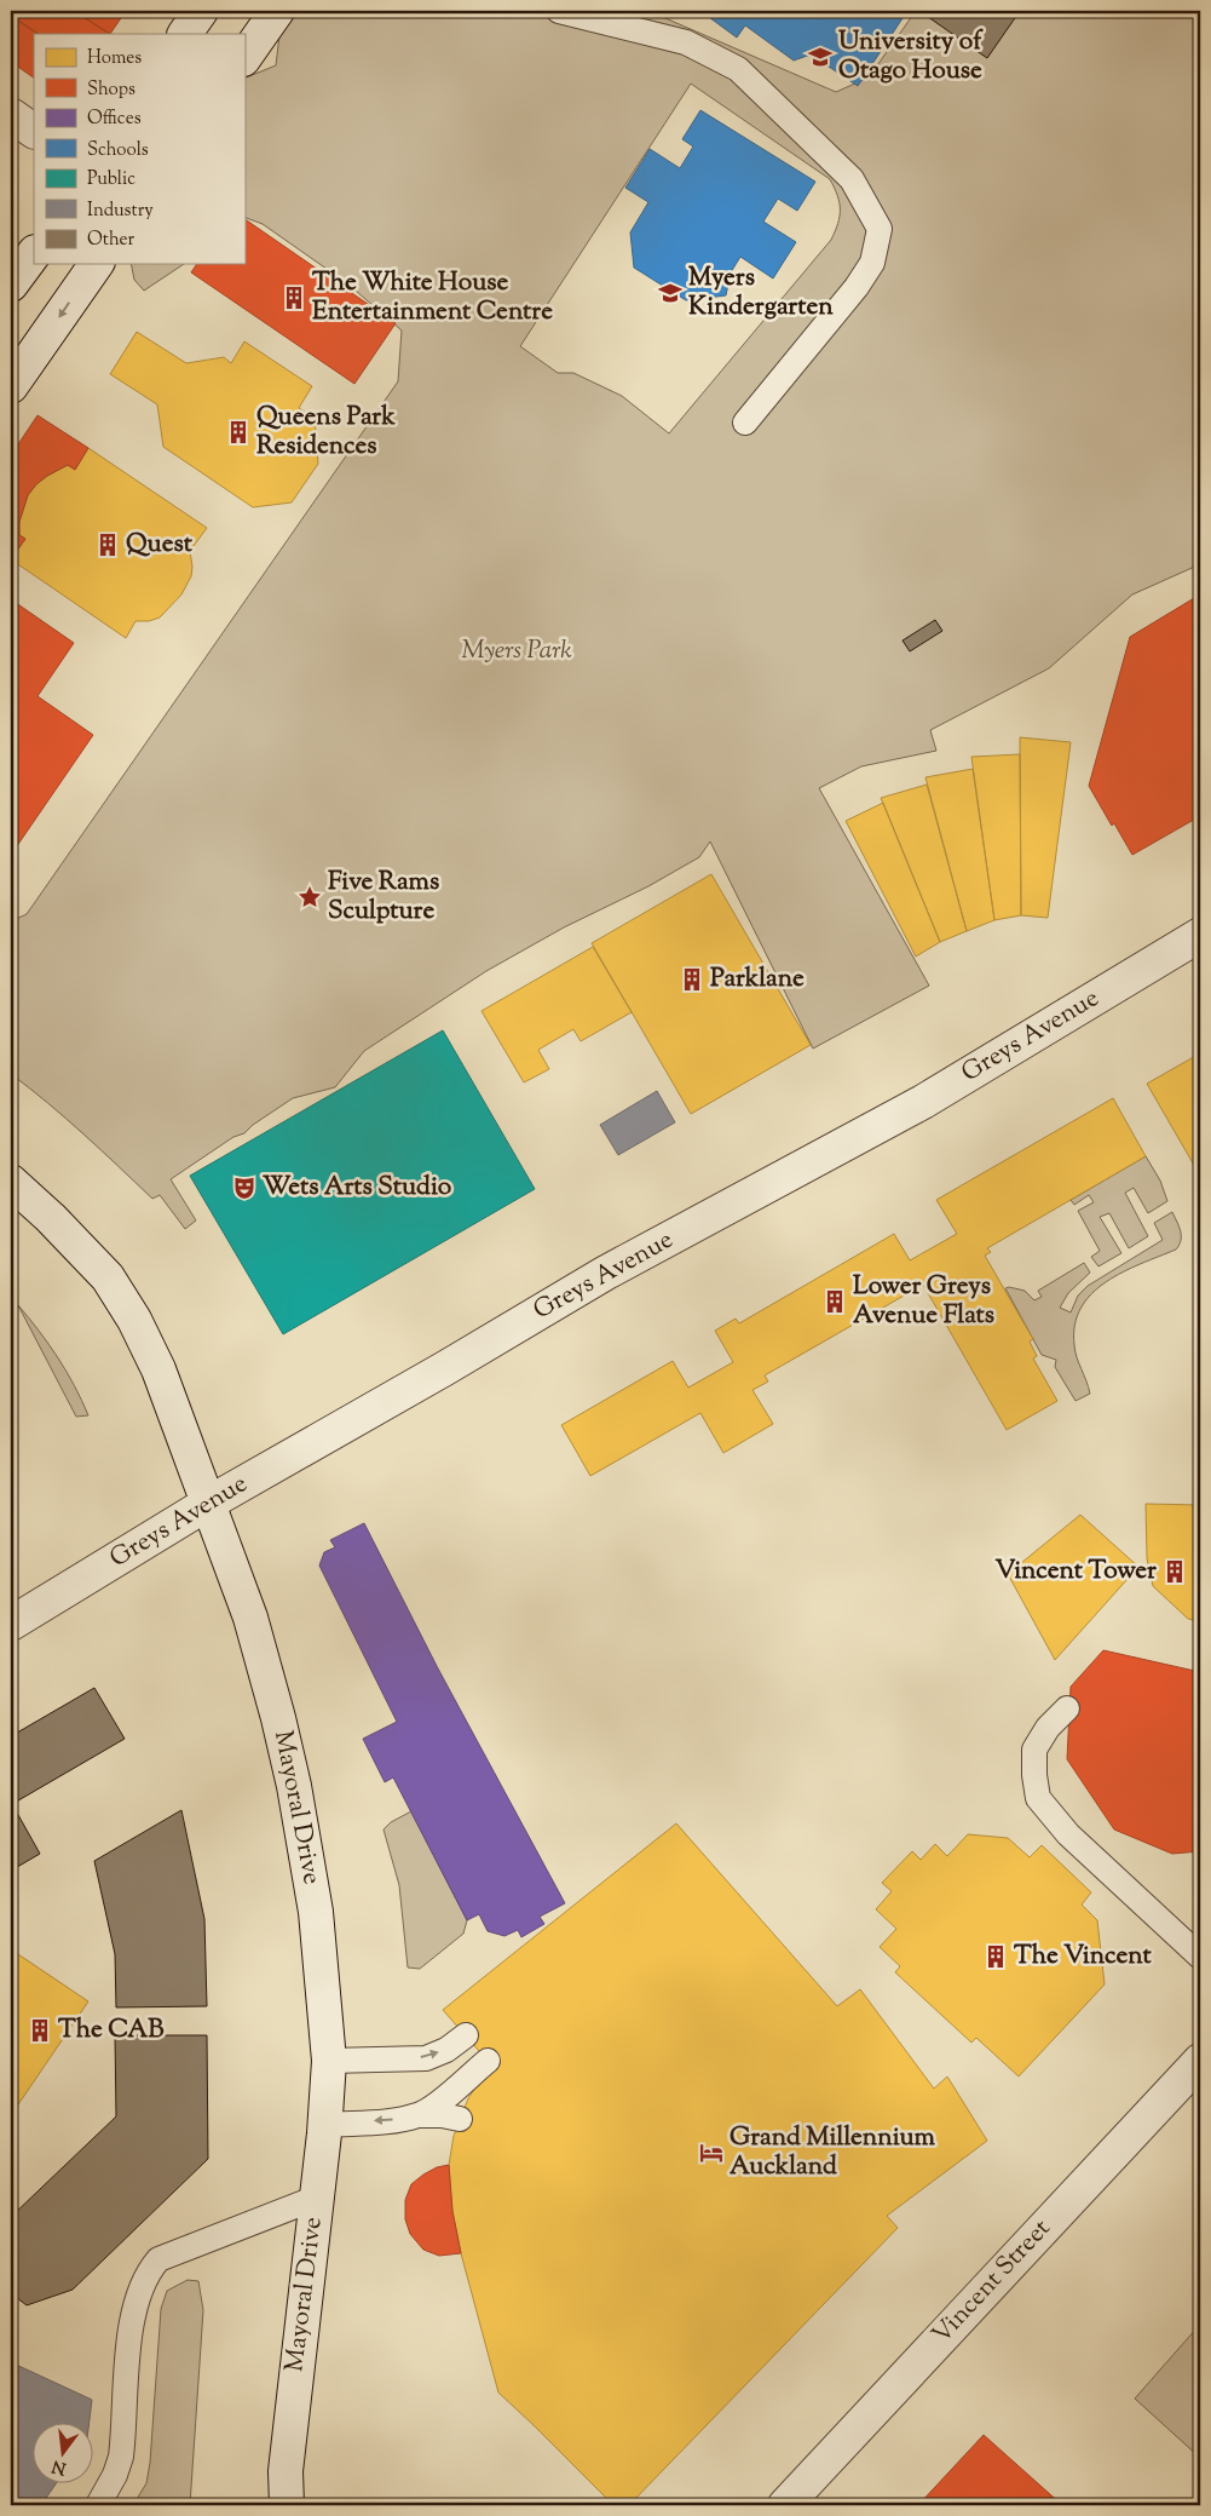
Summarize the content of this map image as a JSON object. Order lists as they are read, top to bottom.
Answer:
{
  "streets": {
    "street": ["Greys Avenue", "Mayoral Drive", "Vincent Street"]
  },
  "crossings": [
    ["Greys Avenue", "Mayoral Drive"]
  ],
  "parks": ["Myers Park"],
  "places": {
    "school or university": ["University of Otago House", "Myers Kindergarten"],
    "building": [
      "The White House Entertainment Centre",
      "Queens Park Residences",
      "Quest",
      "Parklane",
      "Lower Greys Avenue Flats",
      "Vincent Tower",
      "The Vincent",
      "The CAB"
    ],
    "place": ["Five Rams Sculpture"],
    "theatre": ["Wets Arts Studio"],
    "hotel": ["Grand Millennium Auckland"]
  },
  "legend": [
    "Homes",
    "Shops",
    "Offices",
    "Schools",
    "Public",
    "Industry",
    "Other"
  ],
  "north": "bottom"
}
